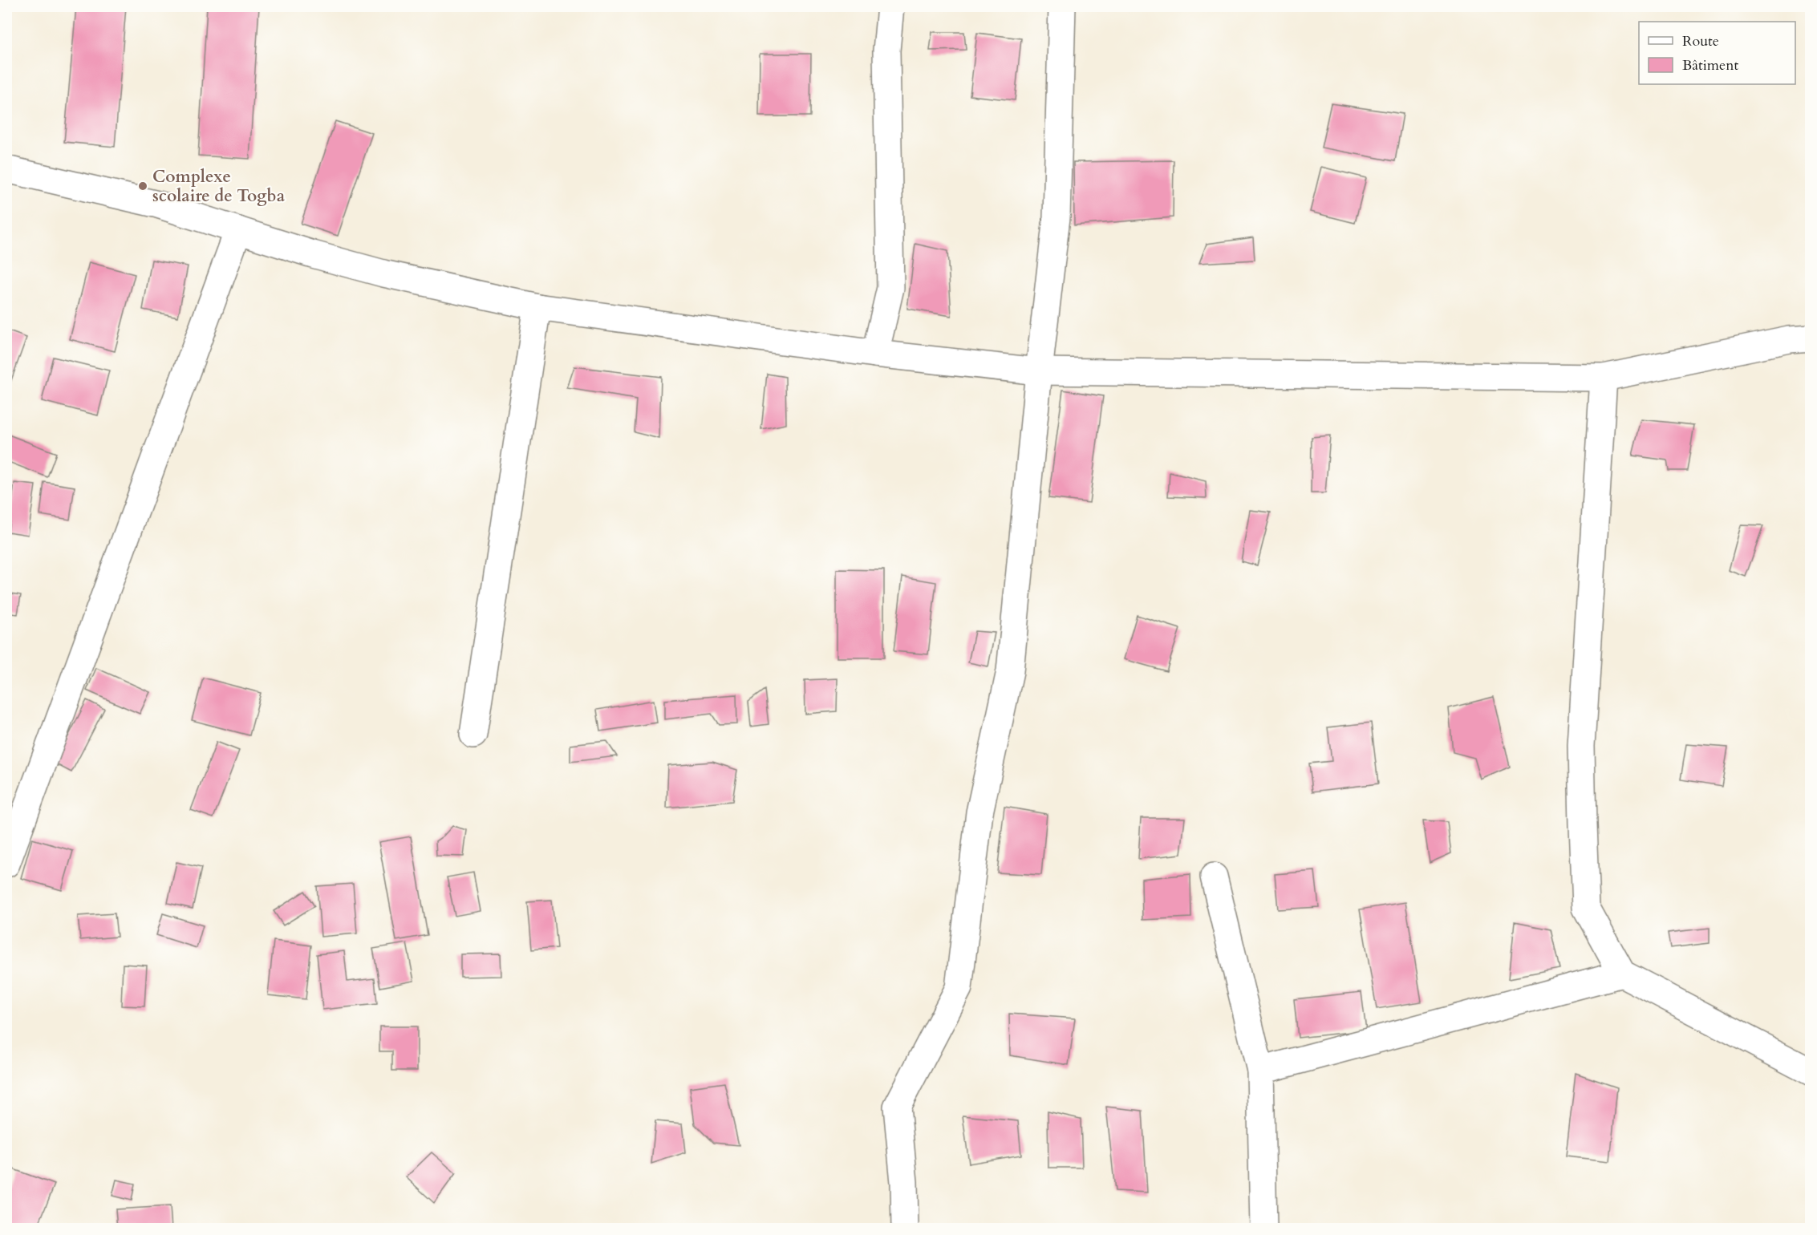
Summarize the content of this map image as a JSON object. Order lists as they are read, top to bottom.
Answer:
{
  "places": ["Complexe scolaire de Togba"],
  "legend": ["Route", "Bâtiment"]
}
